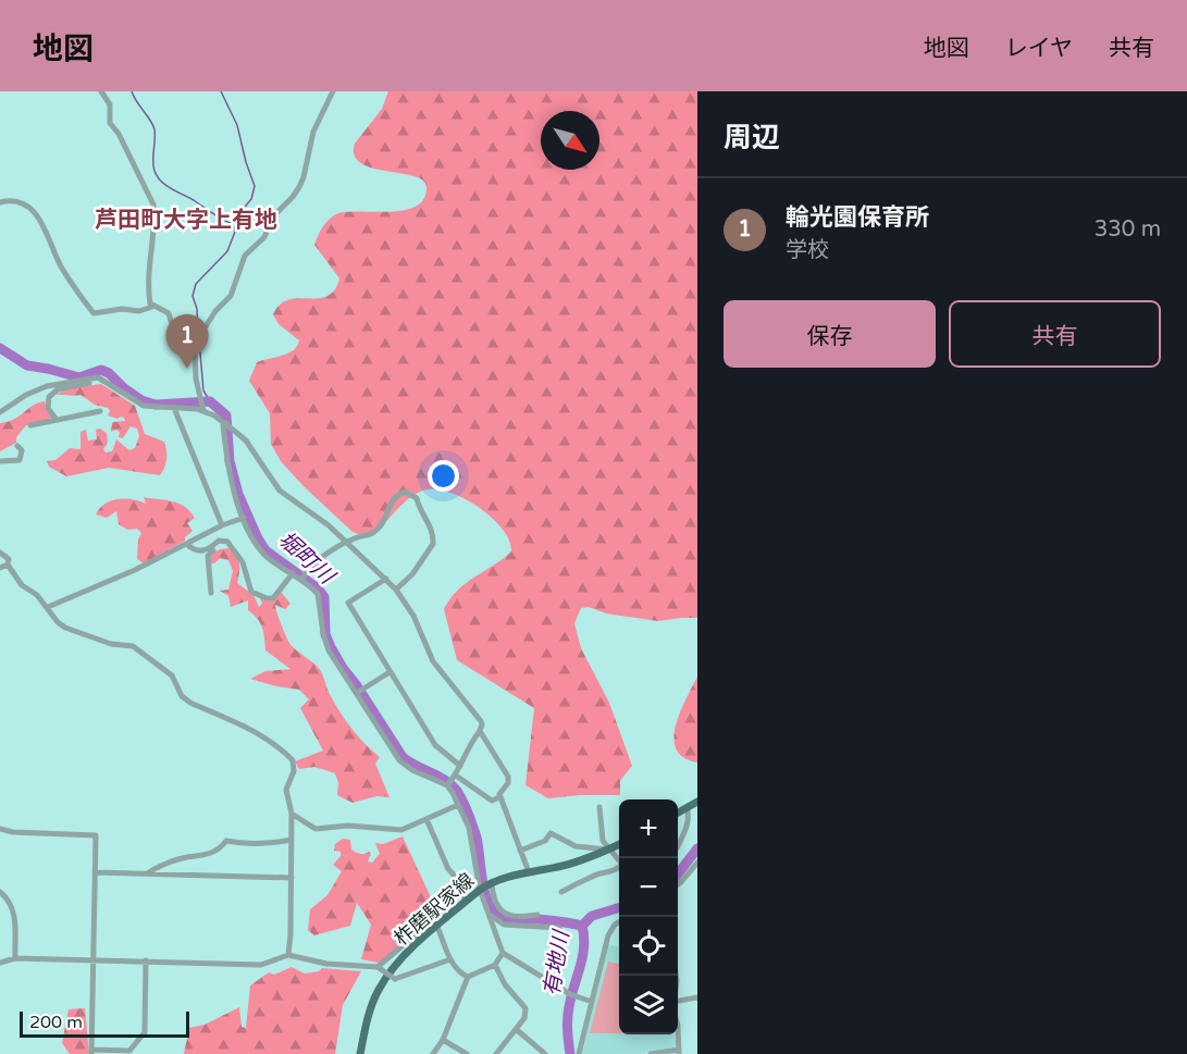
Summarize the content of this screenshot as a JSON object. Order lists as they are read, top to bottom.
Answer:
{
  "streets": {
    "main road": ["柞磨駅家線"]
  },
  "districts": ["芦田町大字上有地"],
  "water": ["堀町川", "有地川"],
  "scale_bar": "200 m",
  "north": "bottom right",
  "page": {
    "header": "地図",
    "nav": ["地図", "レイヤ", "共有"],
    "heading": "周辺",
    "list": [
      {
        "mark": "1",
        "name": "輪光園保育所",
        "note": "学校",
        "value": "330 m"
      }
    ],
    "buttons": ["保存", "共有"],
    "pins": "1",
    "map_buttons": ["+", "−"],
    "scale": "200 m"
  }
}
